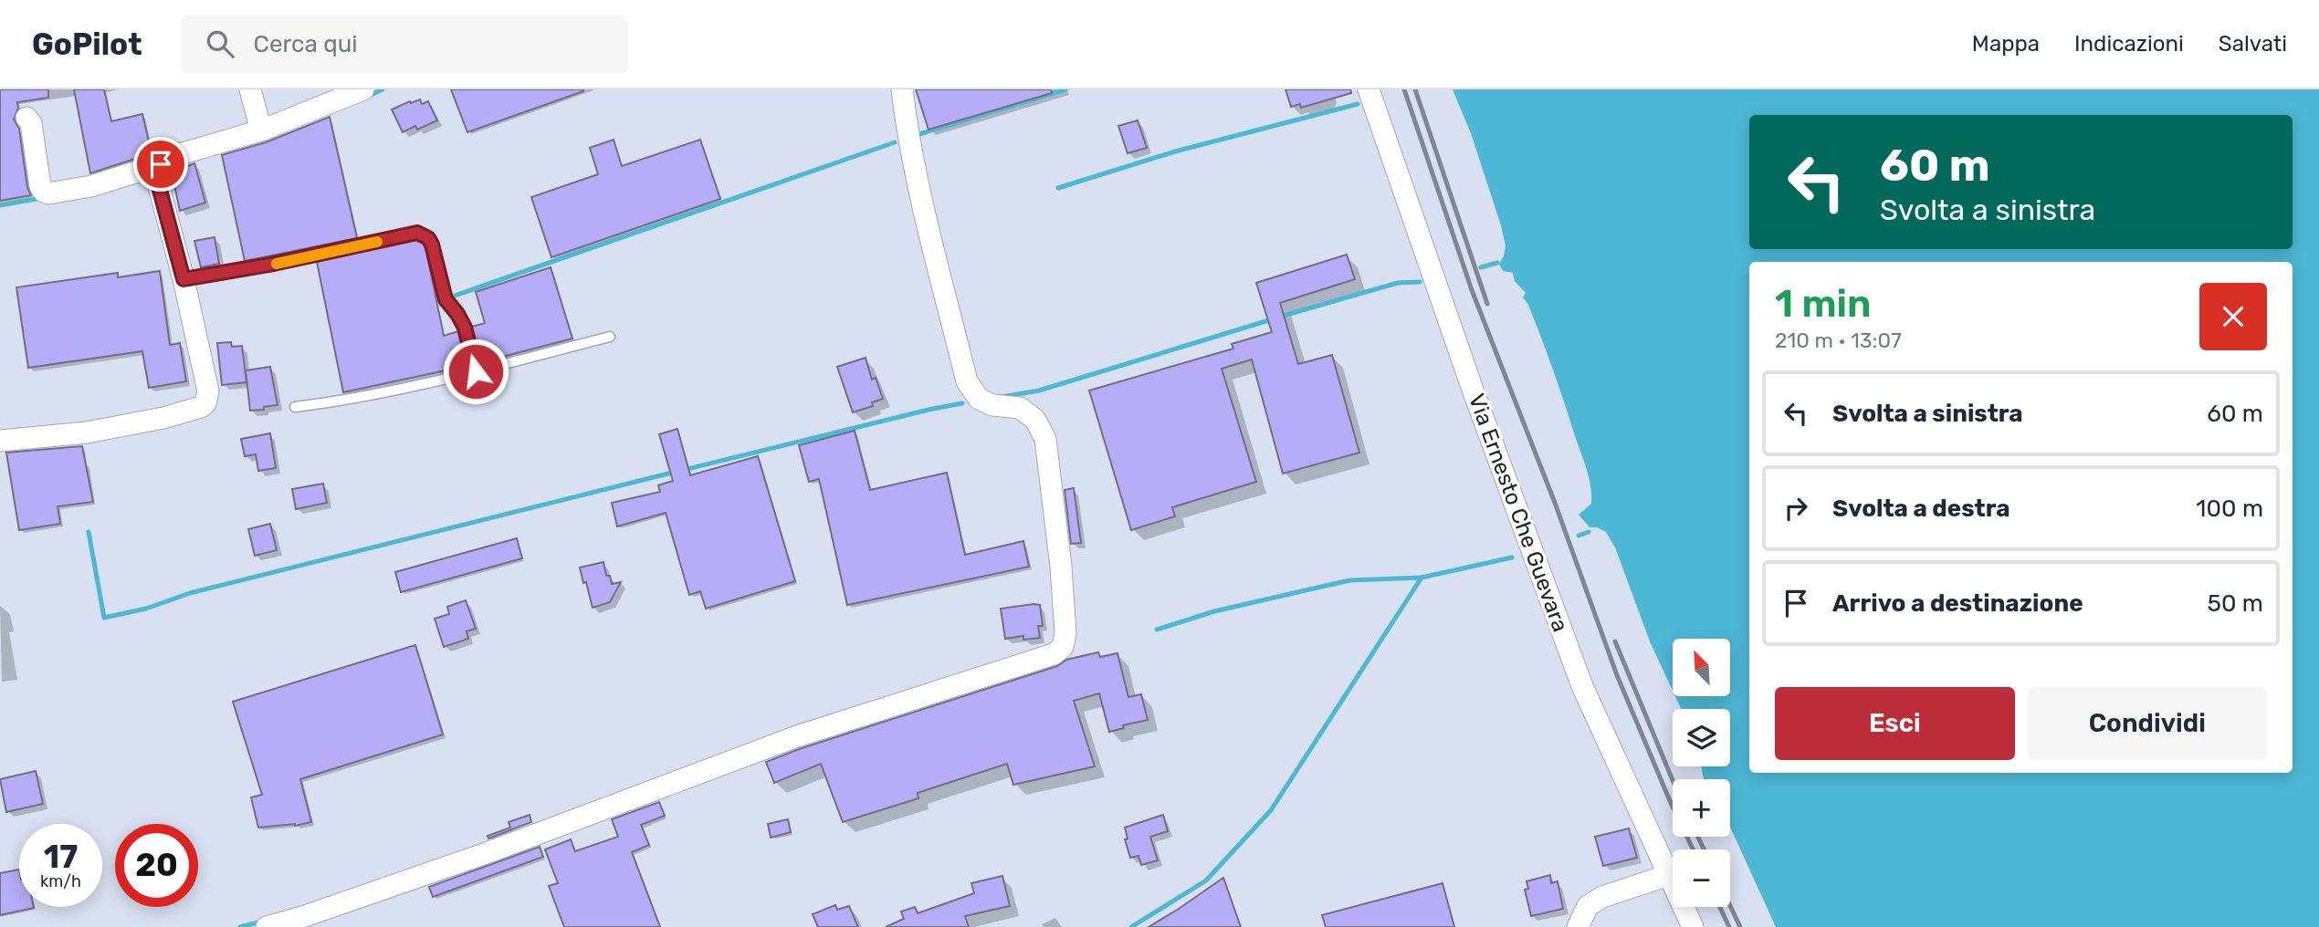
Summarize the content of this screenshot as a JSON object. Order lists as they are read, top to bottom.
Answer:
{
  "streets": {
    "street": ["Via Ernesto Che Guevara"]
  },
  "north": "top left",
  "page": {
    "header": "GoPilot",
    "search": "Cerca qui",
    "nav": ["Mappa", "Indicazioni", "Salvati"],
    "turn": ["60 m", "Svolta a sinistra"],
    "heading": ["1 min", "210 m · 13:07"],
    "list": [
      {
        "name": "Svolta a sinistra",
        "value": "60 m"
      },
      {
        "name": "Svolta a destra",
        "value": "100 m"
      },
      {
        "name": "Arrivo a destinazione",
        "value": "50 m"
      }
    ],
    "map_buttons": ["+", "−"],
    "buttons": ["Esci", "Condividi"],
    "speed": "17 km/h",
    "limit": "20"
  }
}
